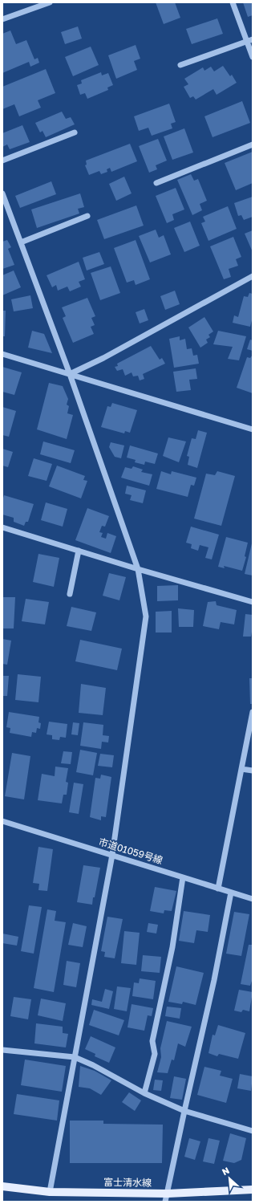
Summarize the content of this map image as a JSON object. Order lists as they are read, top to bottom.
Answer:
{
  "streets": {
    "main road": ["富士清水線"],
    "street": ["市道01059号線"]
  },
  "north": "top left"
}
